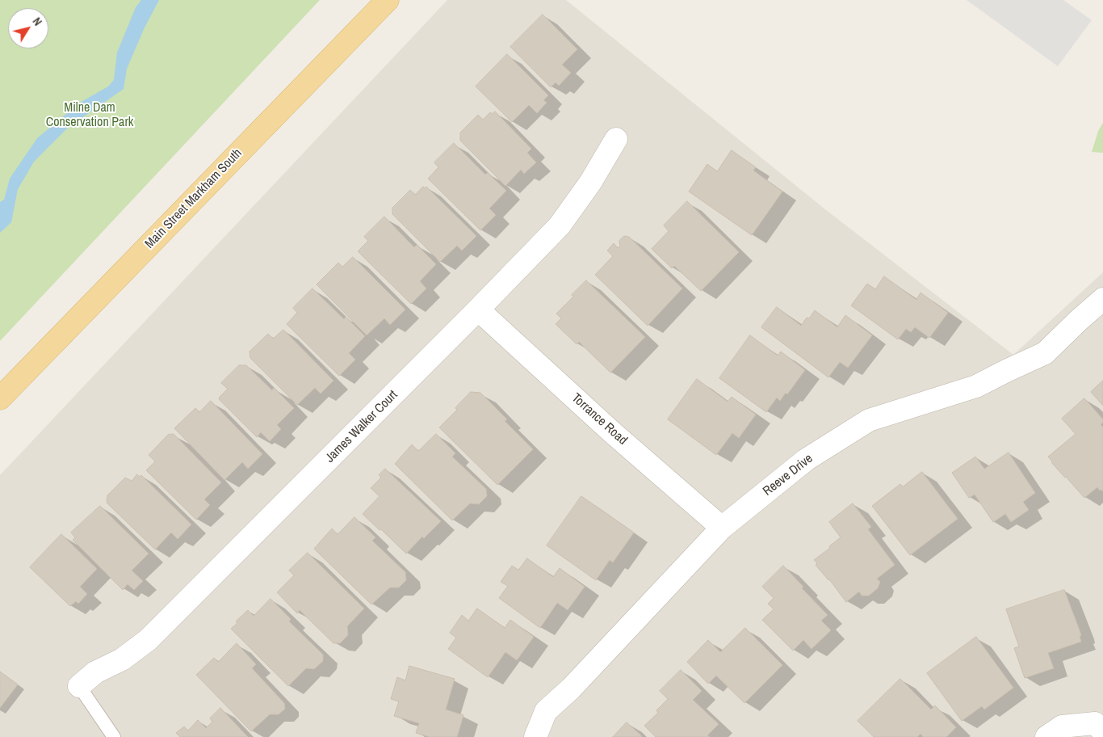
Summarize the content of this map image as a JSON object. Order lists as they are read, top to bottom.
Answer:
{
  "streets": {
    "main road": ["Main Street Markham South"],
    "street": ["Torrance Road", "James Walker Court", "Reeve Drive"]
  },
  "crossings": [
    ["Torrance Road", "James Walker Court"],
    ["Torrance Road", "Reeve Drive"]
  ],
  "parks": ["Milne Dam Conservation Park"],
  "north": "top right"
}
